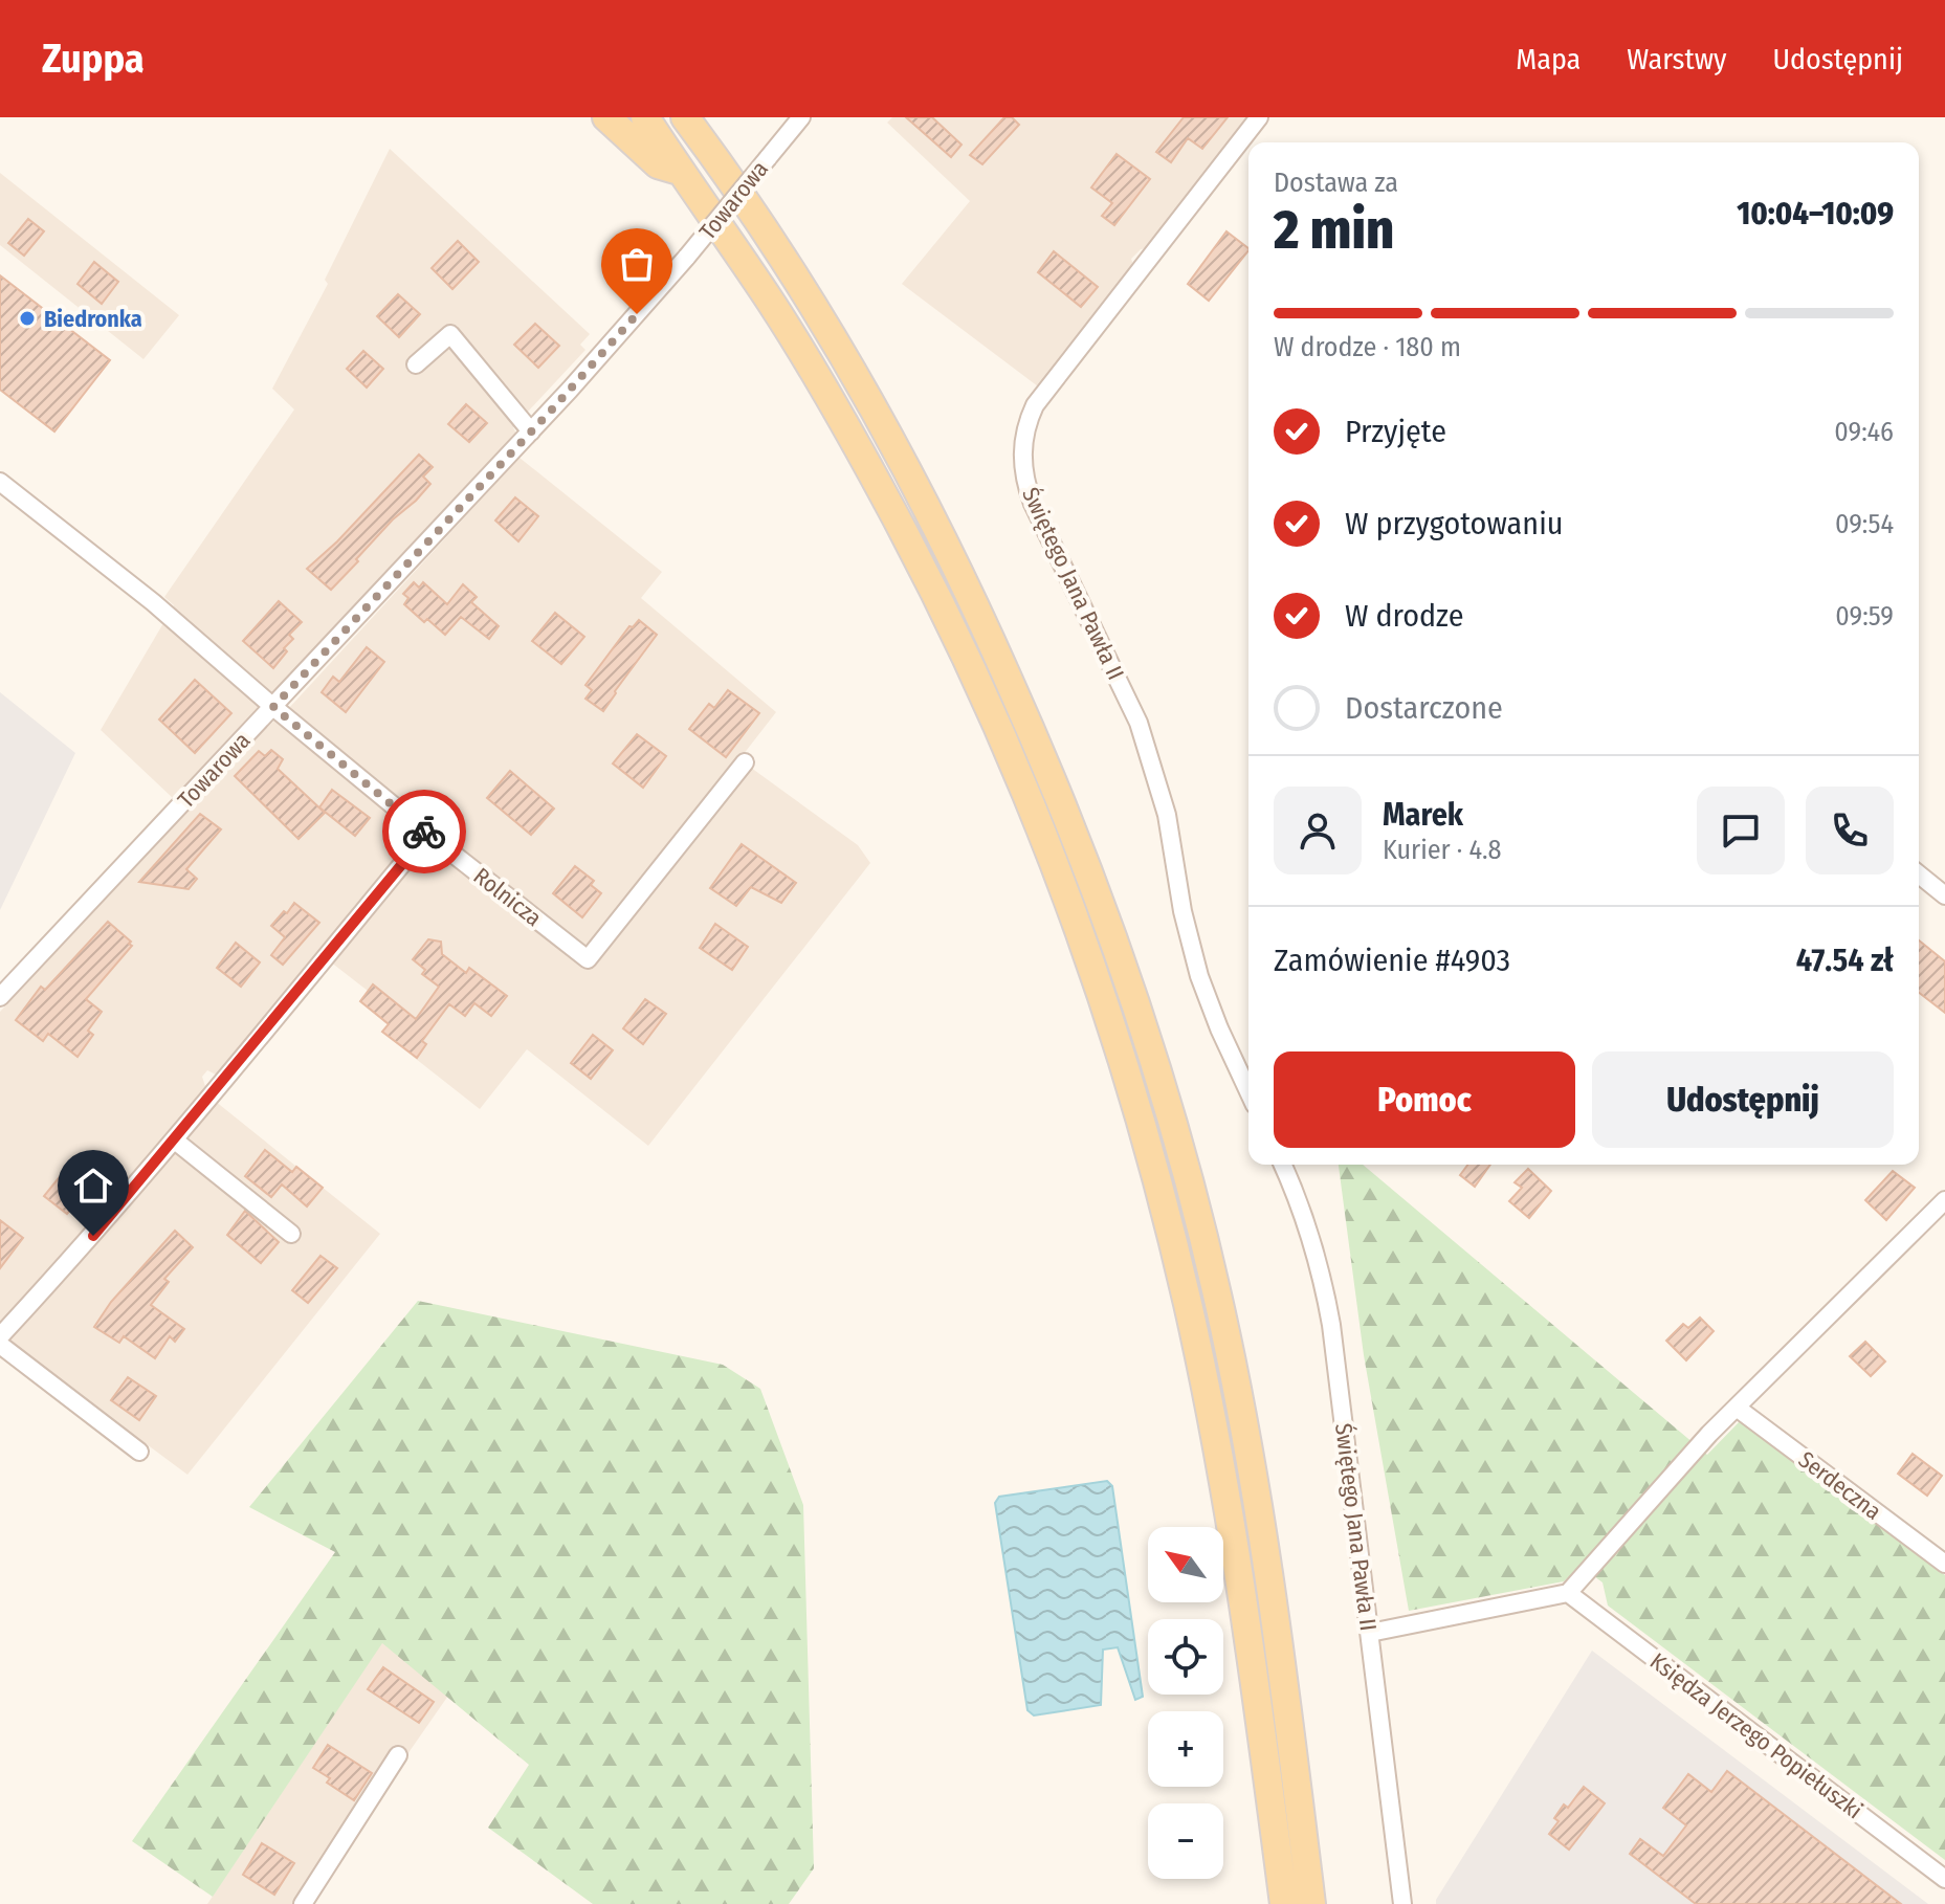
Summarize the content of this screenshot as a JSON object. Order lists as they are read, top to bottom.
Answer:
{
  "streets": {
    "street": [
      "Towarowa",
      "Świętego Jana Pawła II",
      "Rolnicza",
      "Serdeczna",
      "Księdza Jerzego Popiełuszki"
    ]
  },
  "crossings": [
    ["Towarowa", "Rolnicza"]
  ],
  "places": ["Biedronka"],
  "north": "top left",
  "page": {
    "header": "Zuppa",
    "nav": ["Mapa", "Warstwy", "Udostępnij"],
    "heading": ["2 min", "Dostawa za", "10:04–10:09"],
    "panel": [
      "Marek",
      "Kurier · 4.8",
      "Zamówienie #4903",
      "47.54 zł"
    ],
    "bar": "W drodze · 180 m",
    "list": [
      ["Przyjęte", "09:46"],
      ["W przygotowaniu", "09:54"],
      ["W drodze", "09:59"],
      "Dostarczone"
    ],
    "buttons": ["Pomoc", "Udostępnij"],
    "map_buttons": ["+", "−"]
  }
}
